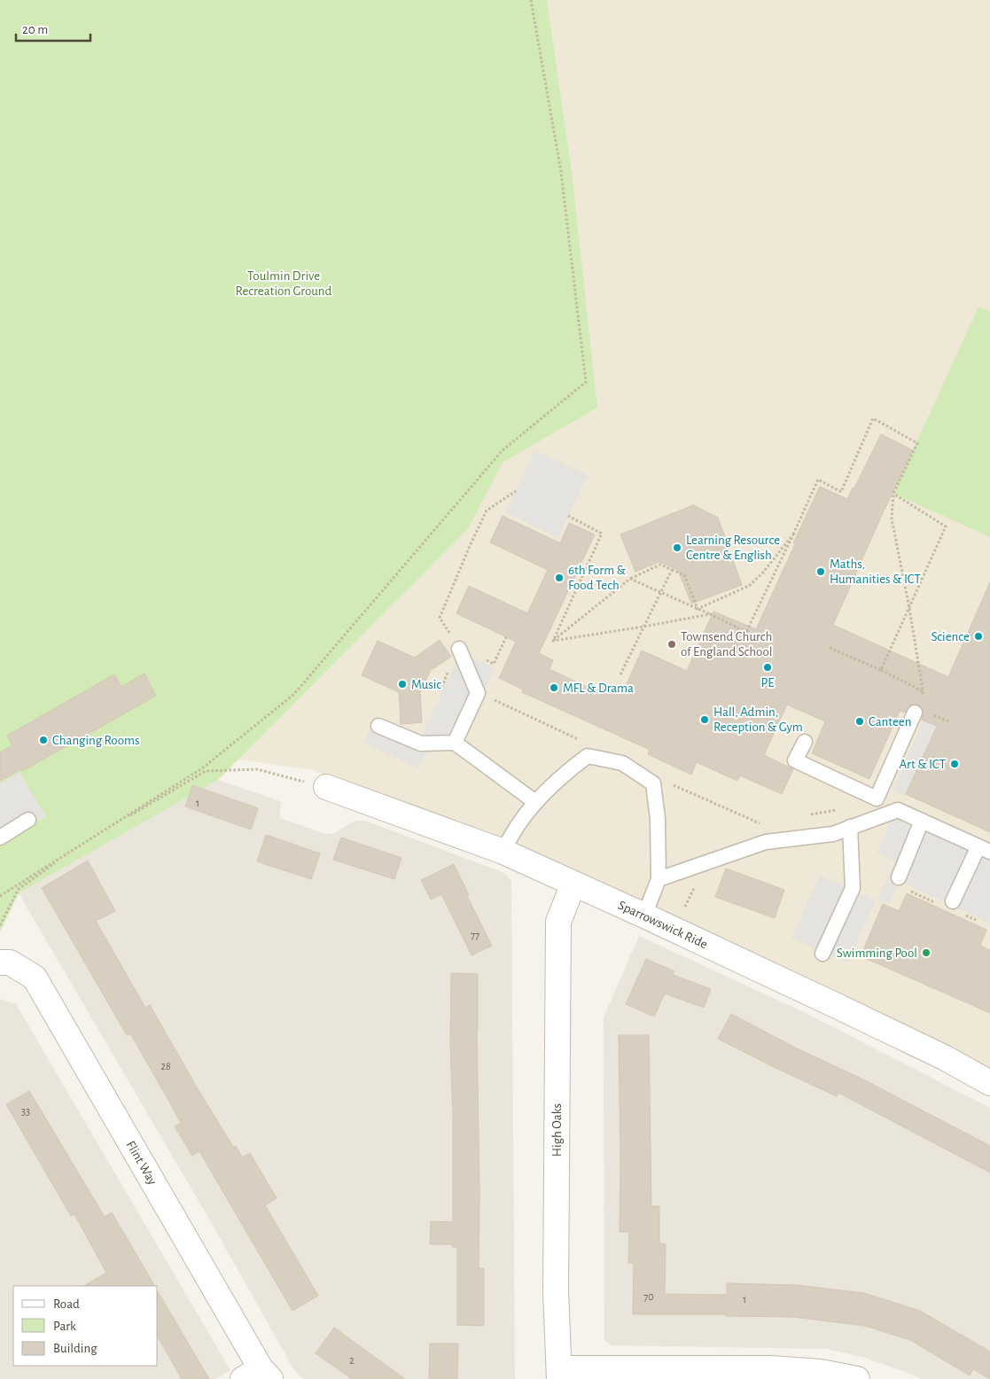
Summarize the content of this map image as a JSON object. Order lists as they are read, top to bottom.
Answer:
{
  "streets": {
    "street": ["Sparrowswick Ride", "High Oaks", "Flint Way"]
  },
  "crossings": [
    ["Sparrowswick Ride", "High Oaks"]
  ],
  "parks": ["Toulmin Drive Recreation Ground"],
  "places": [
    "Learning Resource Centre & English",
    "Maths, Humanities & ICT",
    "6th Form & Food Tech",
    "Science",
    "Townsend Church of England School",
    "PE",
    "Music",
    "MFL & Drama",
    "Hall, Admin, Reception & Gym",
    "Canteen",
    "Changing Rooms",
    "Art & ICT",
    "Swimming Pool"
  ],
  "house_numbers": [
    "1",
    "77",
    "28",
    "33",
    "70",
    "1",
    "2"
  ],
  "legend": ["Road", "Park", "Building"],
  "scale_bar": "20 m"
}
